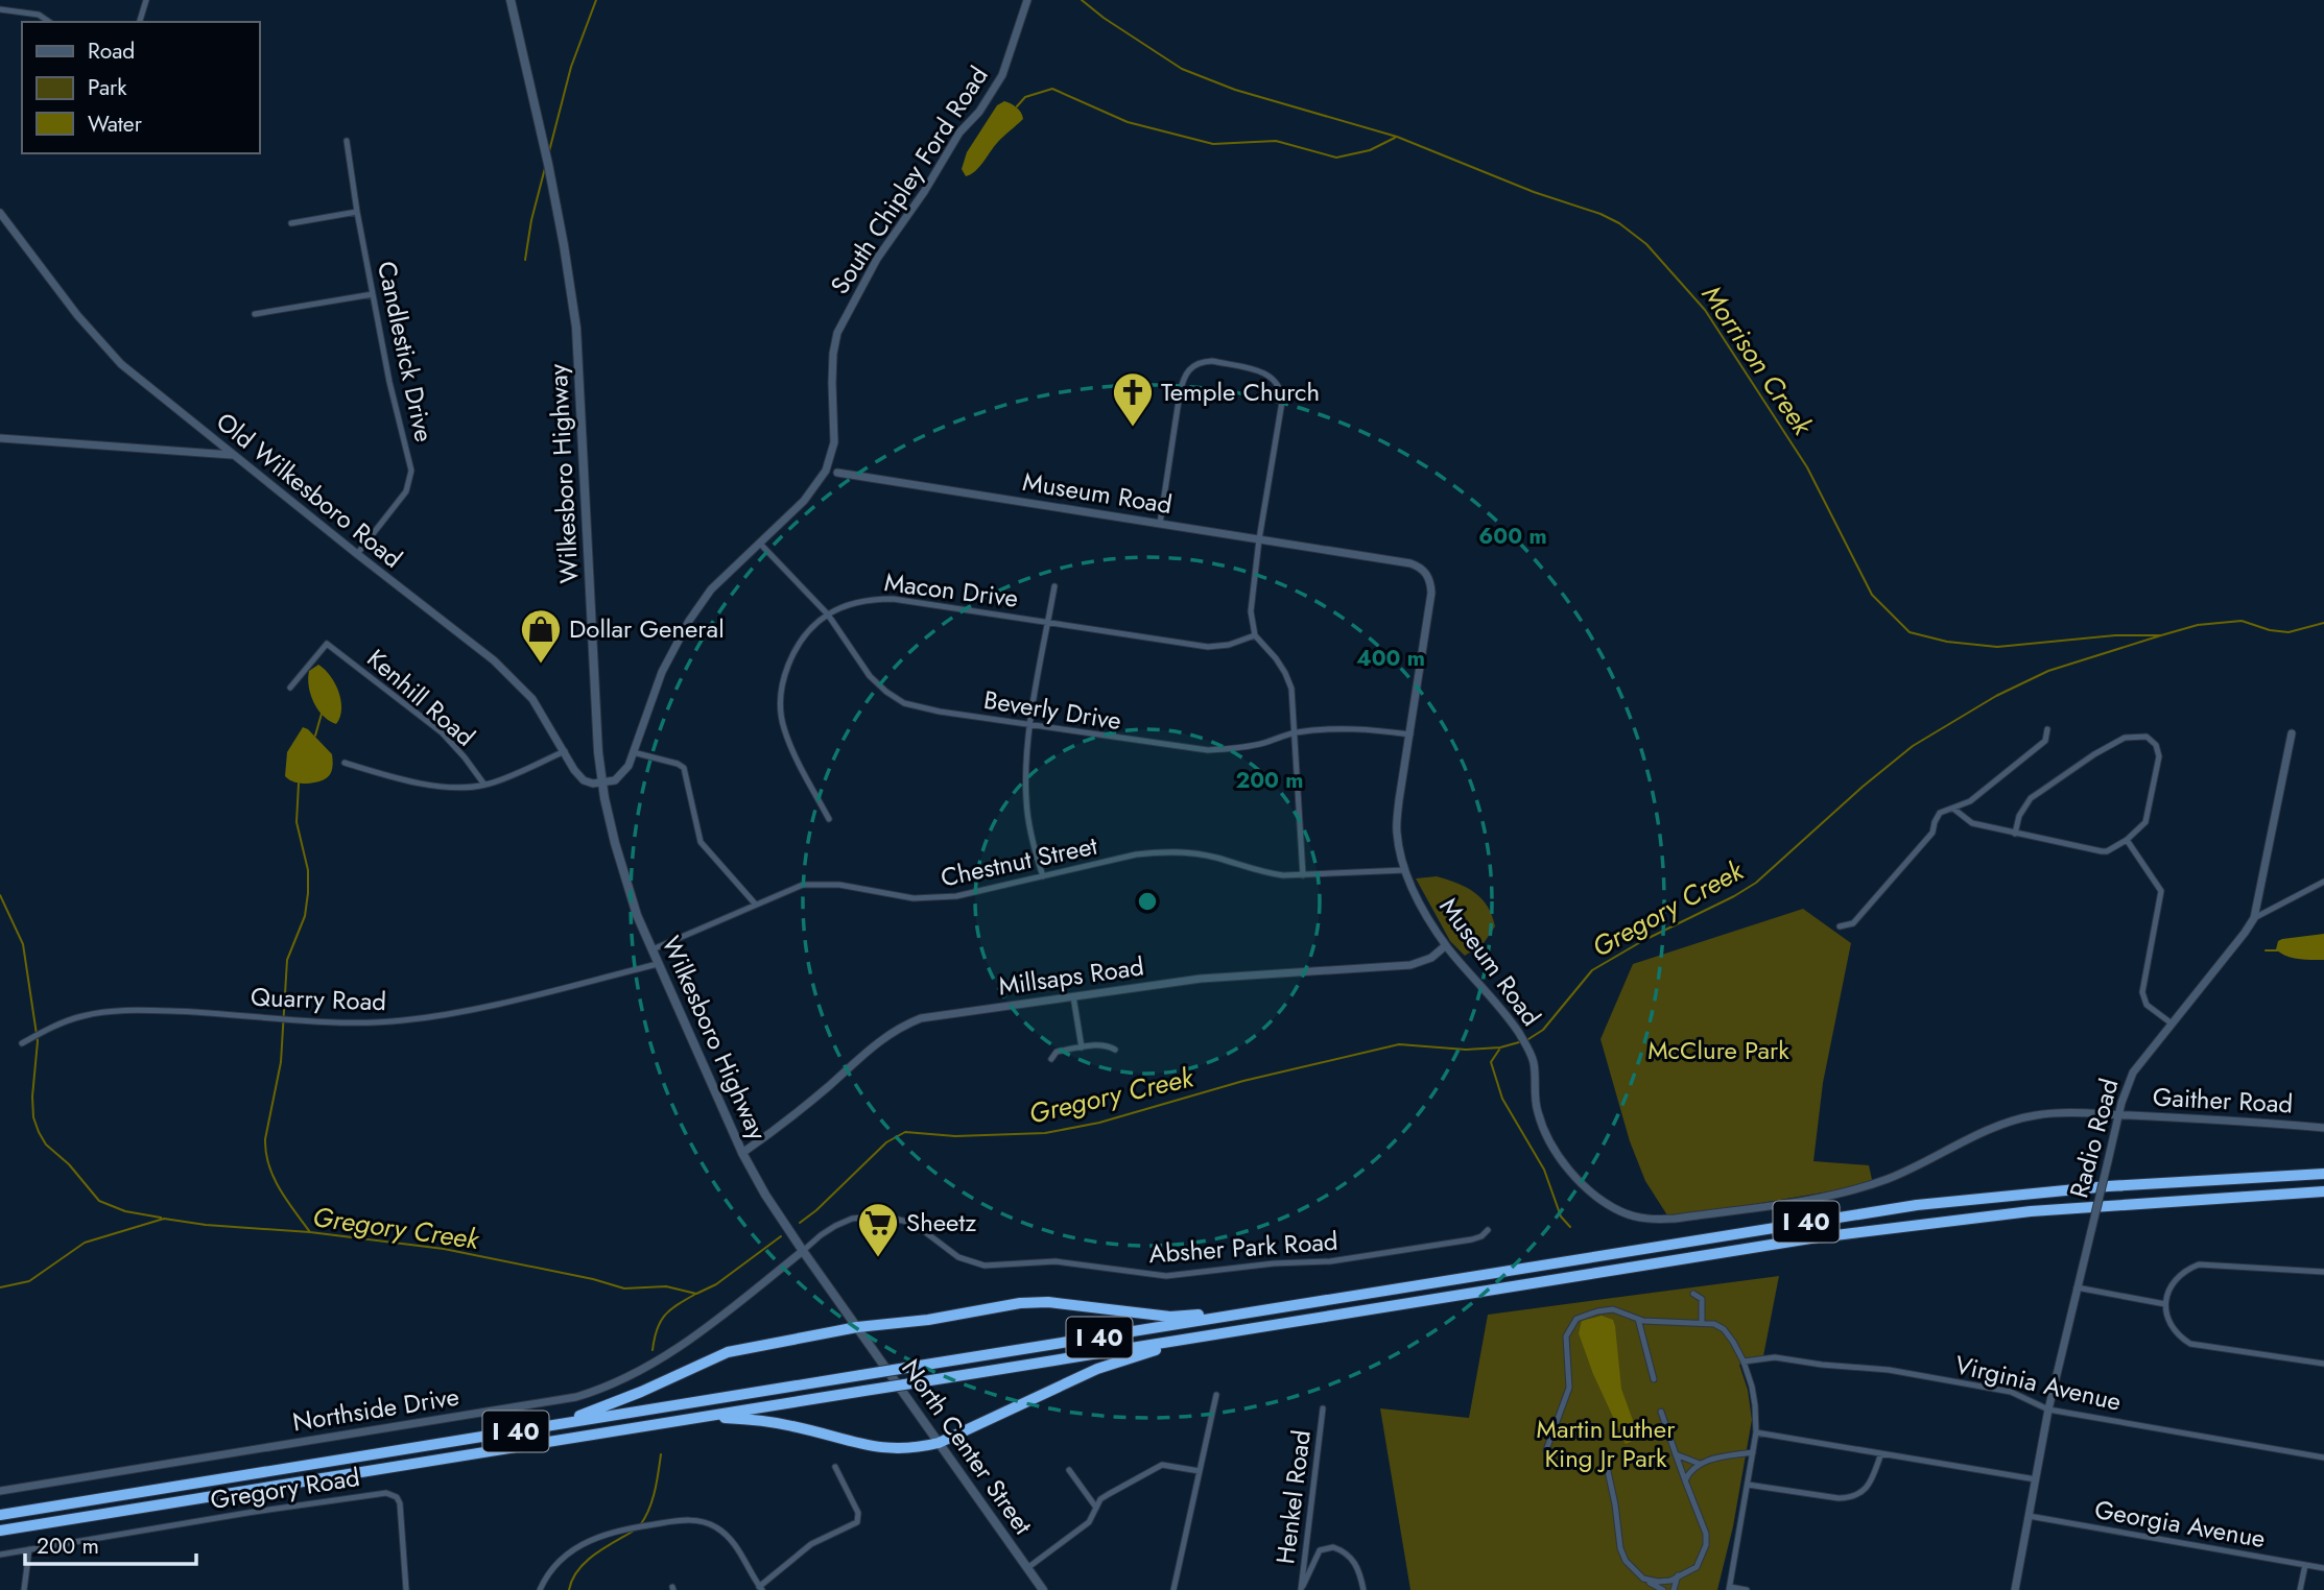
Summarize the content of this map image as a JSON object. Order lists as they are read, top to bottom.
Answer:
{
  "streets": {
    "highway": ["I 40"],
    "main road": ["Wilkesboro Highway", "North Center Street"],
    "street": [
      "South Chipley Ford Road",
      "Candlestick Drive",
      "Old Wilkesboro Road",
      "Museum Road",
      "Macon Drive",
      "Kenhill Road",
      "Beverly Drive",
      "Chestnut Street",
      "Millsaps Road",
      "Quarry Road",
      "Gaither Road",
      "Radio Road",
      "Absher Park Road",
      "Virginia Avenue",
      "Northside Drive",
      "Gregory Road",
      "Henkel Road",
      "Georgia Avenue"
    ]
  },
  "crossings": [
    ["South Chipley Ford Road", "Wilkesboro Highway"],
    ["South Chipley Ford Road", "Old Wilkesboro Road"],
    ["South Chipley Ford Road", "Beverly Drive"],
    ["Candlestick Drive", "Old Wilkesboro Road"],
    ["Wilkesboro Highway", "Old Wilkesboro Road"],
    ["Wilkesboro Highway", "Chestnut Street"],
    ["Wilkesboro Highway", "Millsaps Road"],
    ["Wilkesboro Highway", "Quarry Road"],
    ["Wilkesboro Highway", "Absher Park Road"],
    ["Wilkesboro Highway", "Northside Drive"],
    ["Wilkesboro Highway", "North Center Street"],
    ["Museum Road", "Beverly Drive"],
    ["Museum Road", "Chestnut Street"],
    ["Museum Road", "Millsaps Road"],
    ["Museum Road", "Gaither Road"],
    ["Museum Road", "Radio Road"],
    ["Macon Drive", "Beverly Drive"],
    ["Gaither Road", "Radio Road"],
    ["Radio Road", "Virginia Avenue"],
    ["Radio Road", "Georgia Avenue"],
    ["Absher Park Road", "Northside Drive"]
  ],
  "water": ["Morrison Creek", "Gregory Creek"],
  "parks": ["McClure Park", "Martin Luther King Jr Park"],
  "places": {
    "church": ["Temple Church"],
    "shop": ["Dollar General"],
    "supermarket": ["Sheetz"]
  },
  "legend": ["Road", "Park", "Water"],
  "scale_bar": "200 m",
  "rings": ["600 m", "400 m", "200 m"]
}
